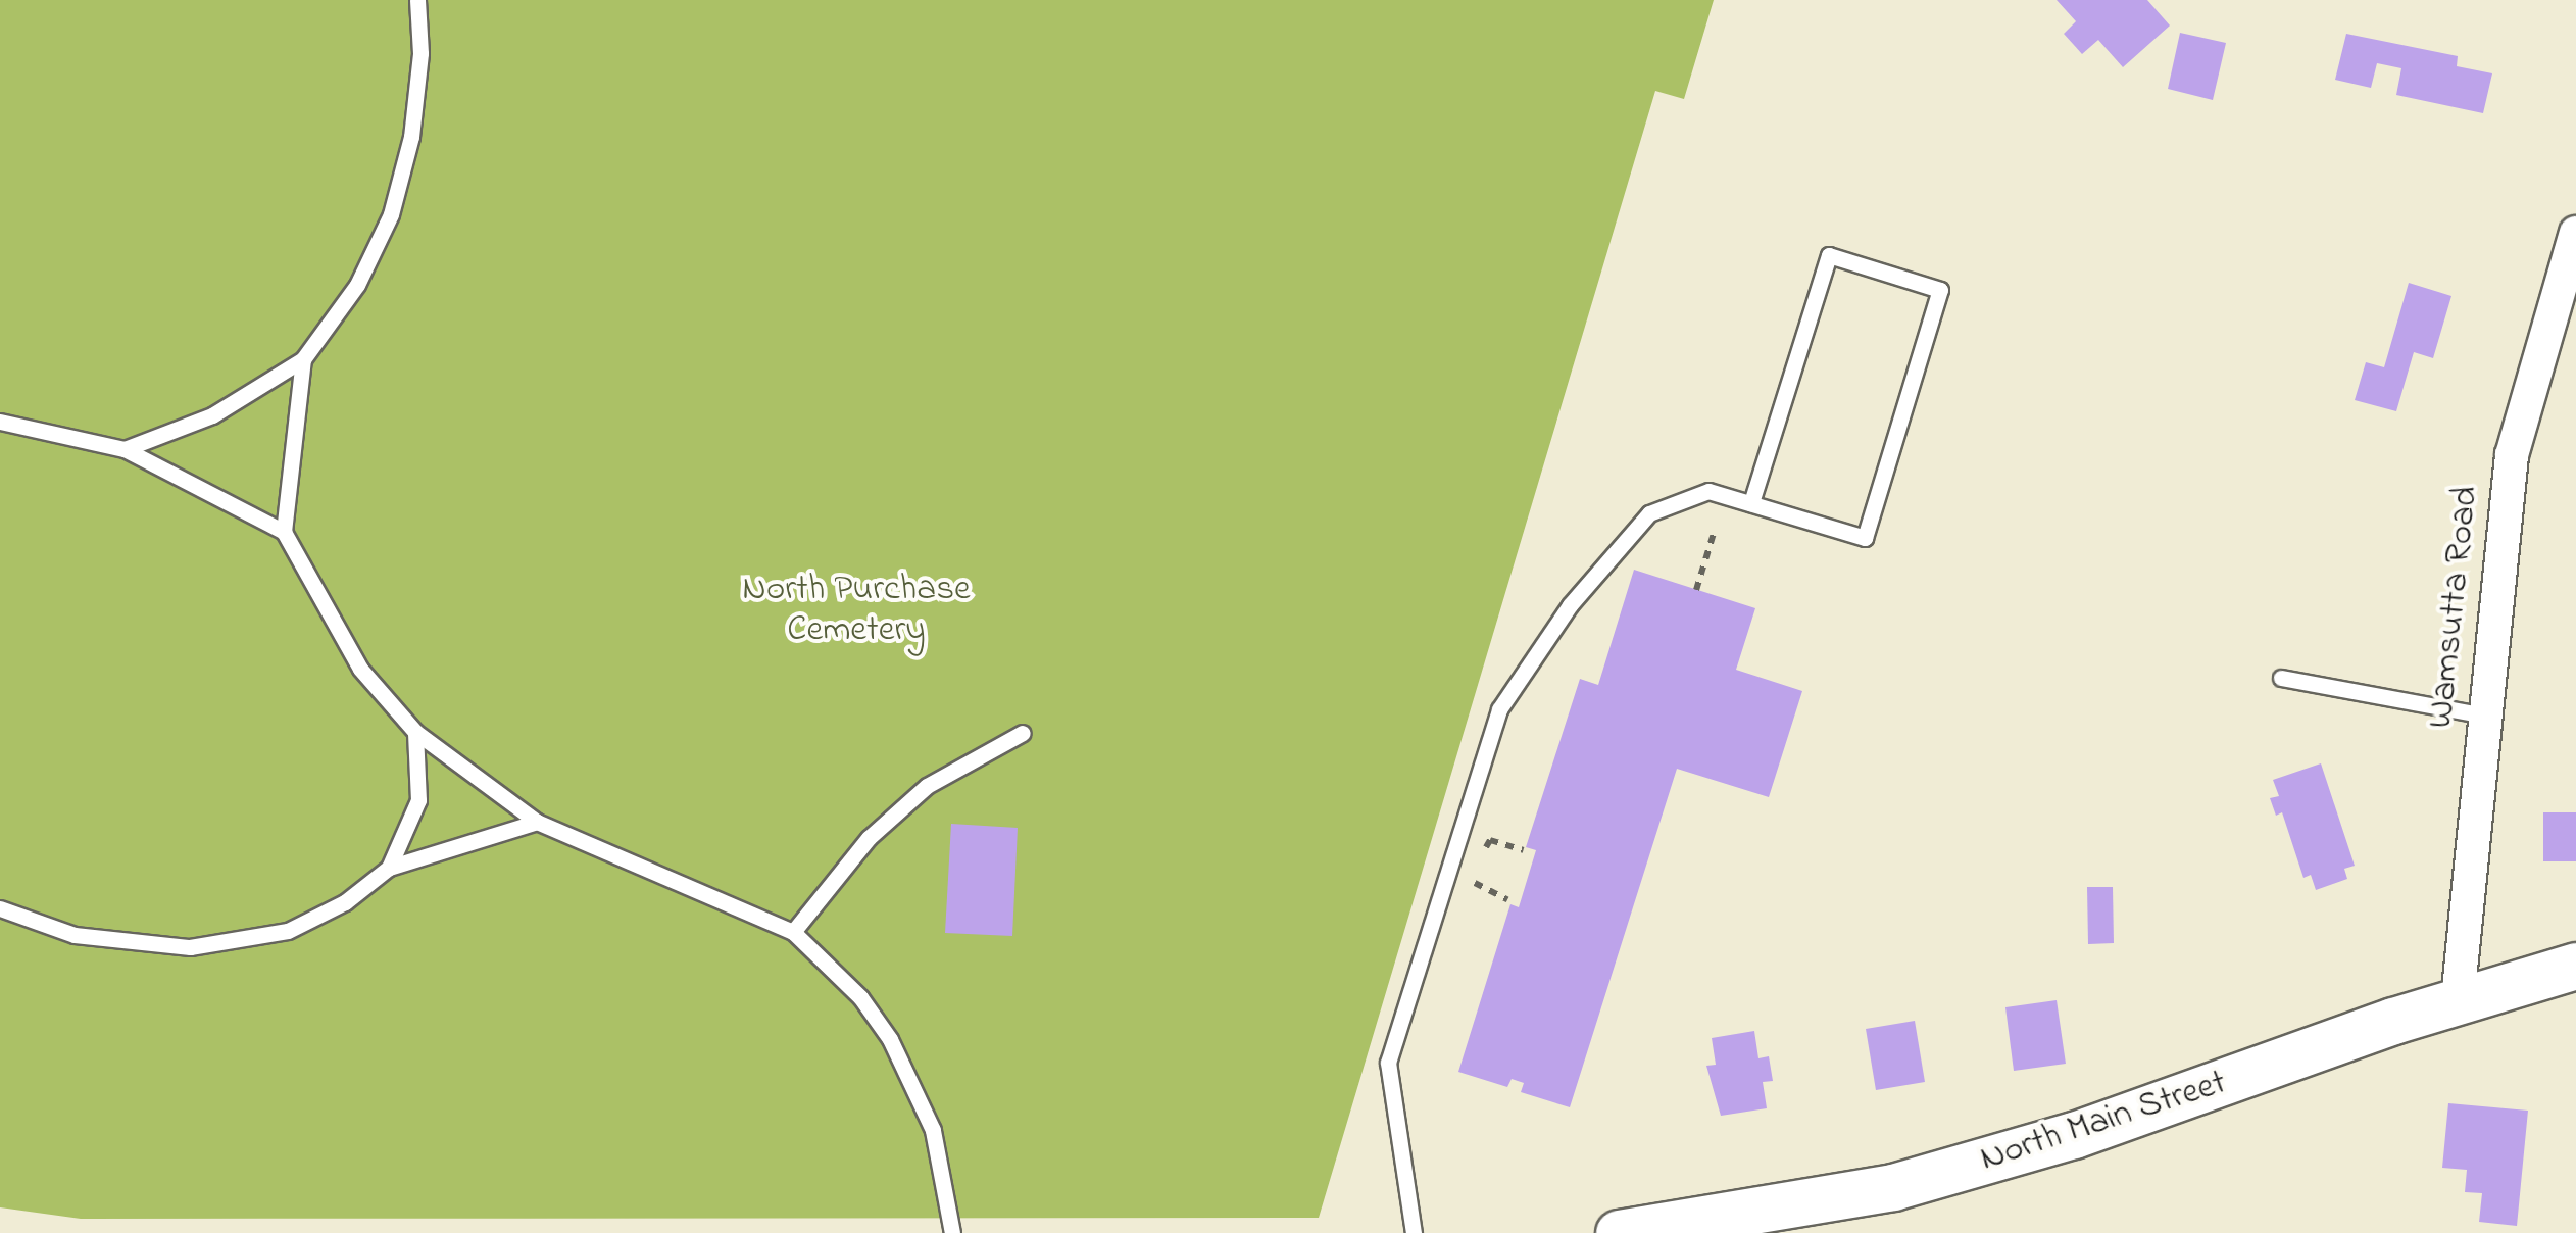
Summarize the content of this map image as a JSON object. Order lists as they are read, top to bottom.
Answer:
{
  "streets": {
    "main road": ["North Main Street"],
    "street": ["Wamsutta Road"]
  },
  "crossings": [
    ["Wamsutta Road", "North Main Street"]
  ],
  "parks": ["North Purchase Cemetery"]
}
